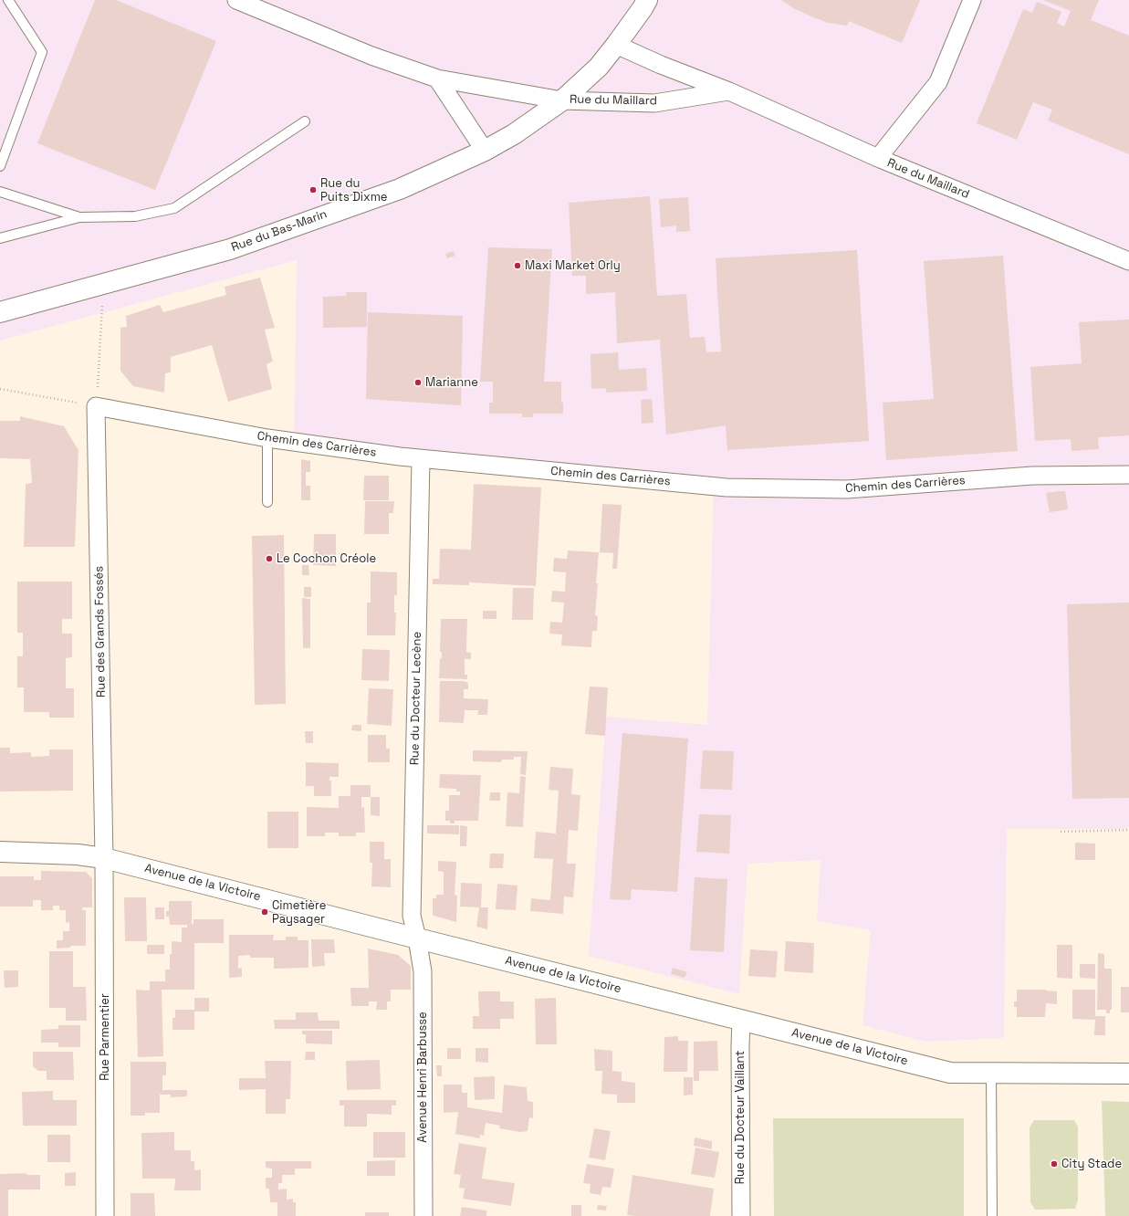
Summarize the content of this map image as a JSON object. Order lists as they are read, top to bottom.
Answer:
{
  "streets": {
    "street": [
      "Rue du Maillard",
      "Rue du Bas-Marin",
      "Chemin des Carrières",
      "Rue des Grands Fossés",
      "Rue du Docteur Lecène",
      "Avenue de la Victoire",
      "Rue Parmentier",
      "Avenue Henri Barbusse",
      "Rue du Docteur Vaillant"
    ]
  },
  "crossings": [
    ["Rue du Maillard", "Rue du Bas-Marin"],
    ["Chemin des Carrières", "Rue des Grands Fossés"],
    ["Chemin des Carrières", "Rue du Docteur Lecène"],
    ["Rue des Grands Fossés", "Avenue de la Victoire"],
    ["Rue des Grands Fossés", "Rue Parmentier"],
    ["Rue du Docteur Lecène", "Avenue de la Victoire"],
    ["Rue du Docteur Lecène", "Avenue Henri Barbusse"],
    ["Avenue de la Victoire", "Rue Parmentier"],
    ["Avenue de la Victoire", "Avenue Henri Barbusse"],
    ["Avenue de la Victoire", "Rue du Docteur Vaillant"]
  ],
  "places": [
    "Rue du Puits Dixme",
    "Maxi Market Orly",
    "Marianne",
    "Le Cochon Créole",
    "Cimetière Paysager",
    "City Stade"
  ]
}
